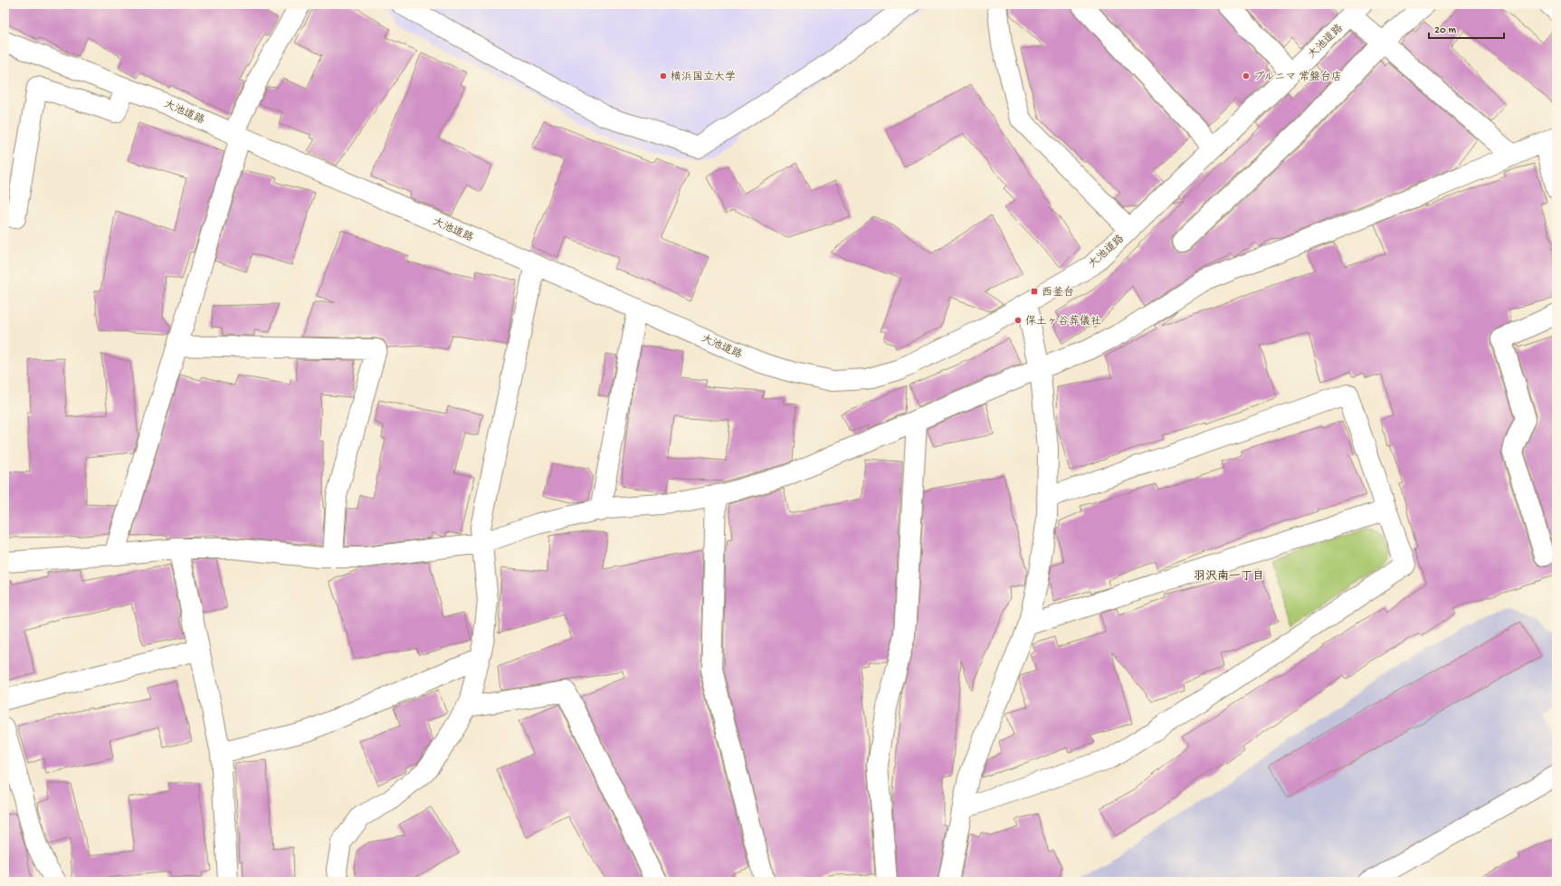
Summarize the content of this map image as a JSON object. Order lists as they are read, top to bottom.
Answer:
{
  "streets": {
    "street": ["大池道路"]
  },
  "districts": ["羽沢南一丁目"],
  "places": {
    "other": ["横浜国立大学", "プルニマ 常盤台店", "保土ヶ谷葬儀社"],
    "transit": ["西釜台"]
  },
  "scale_bar": "20 m"
}
